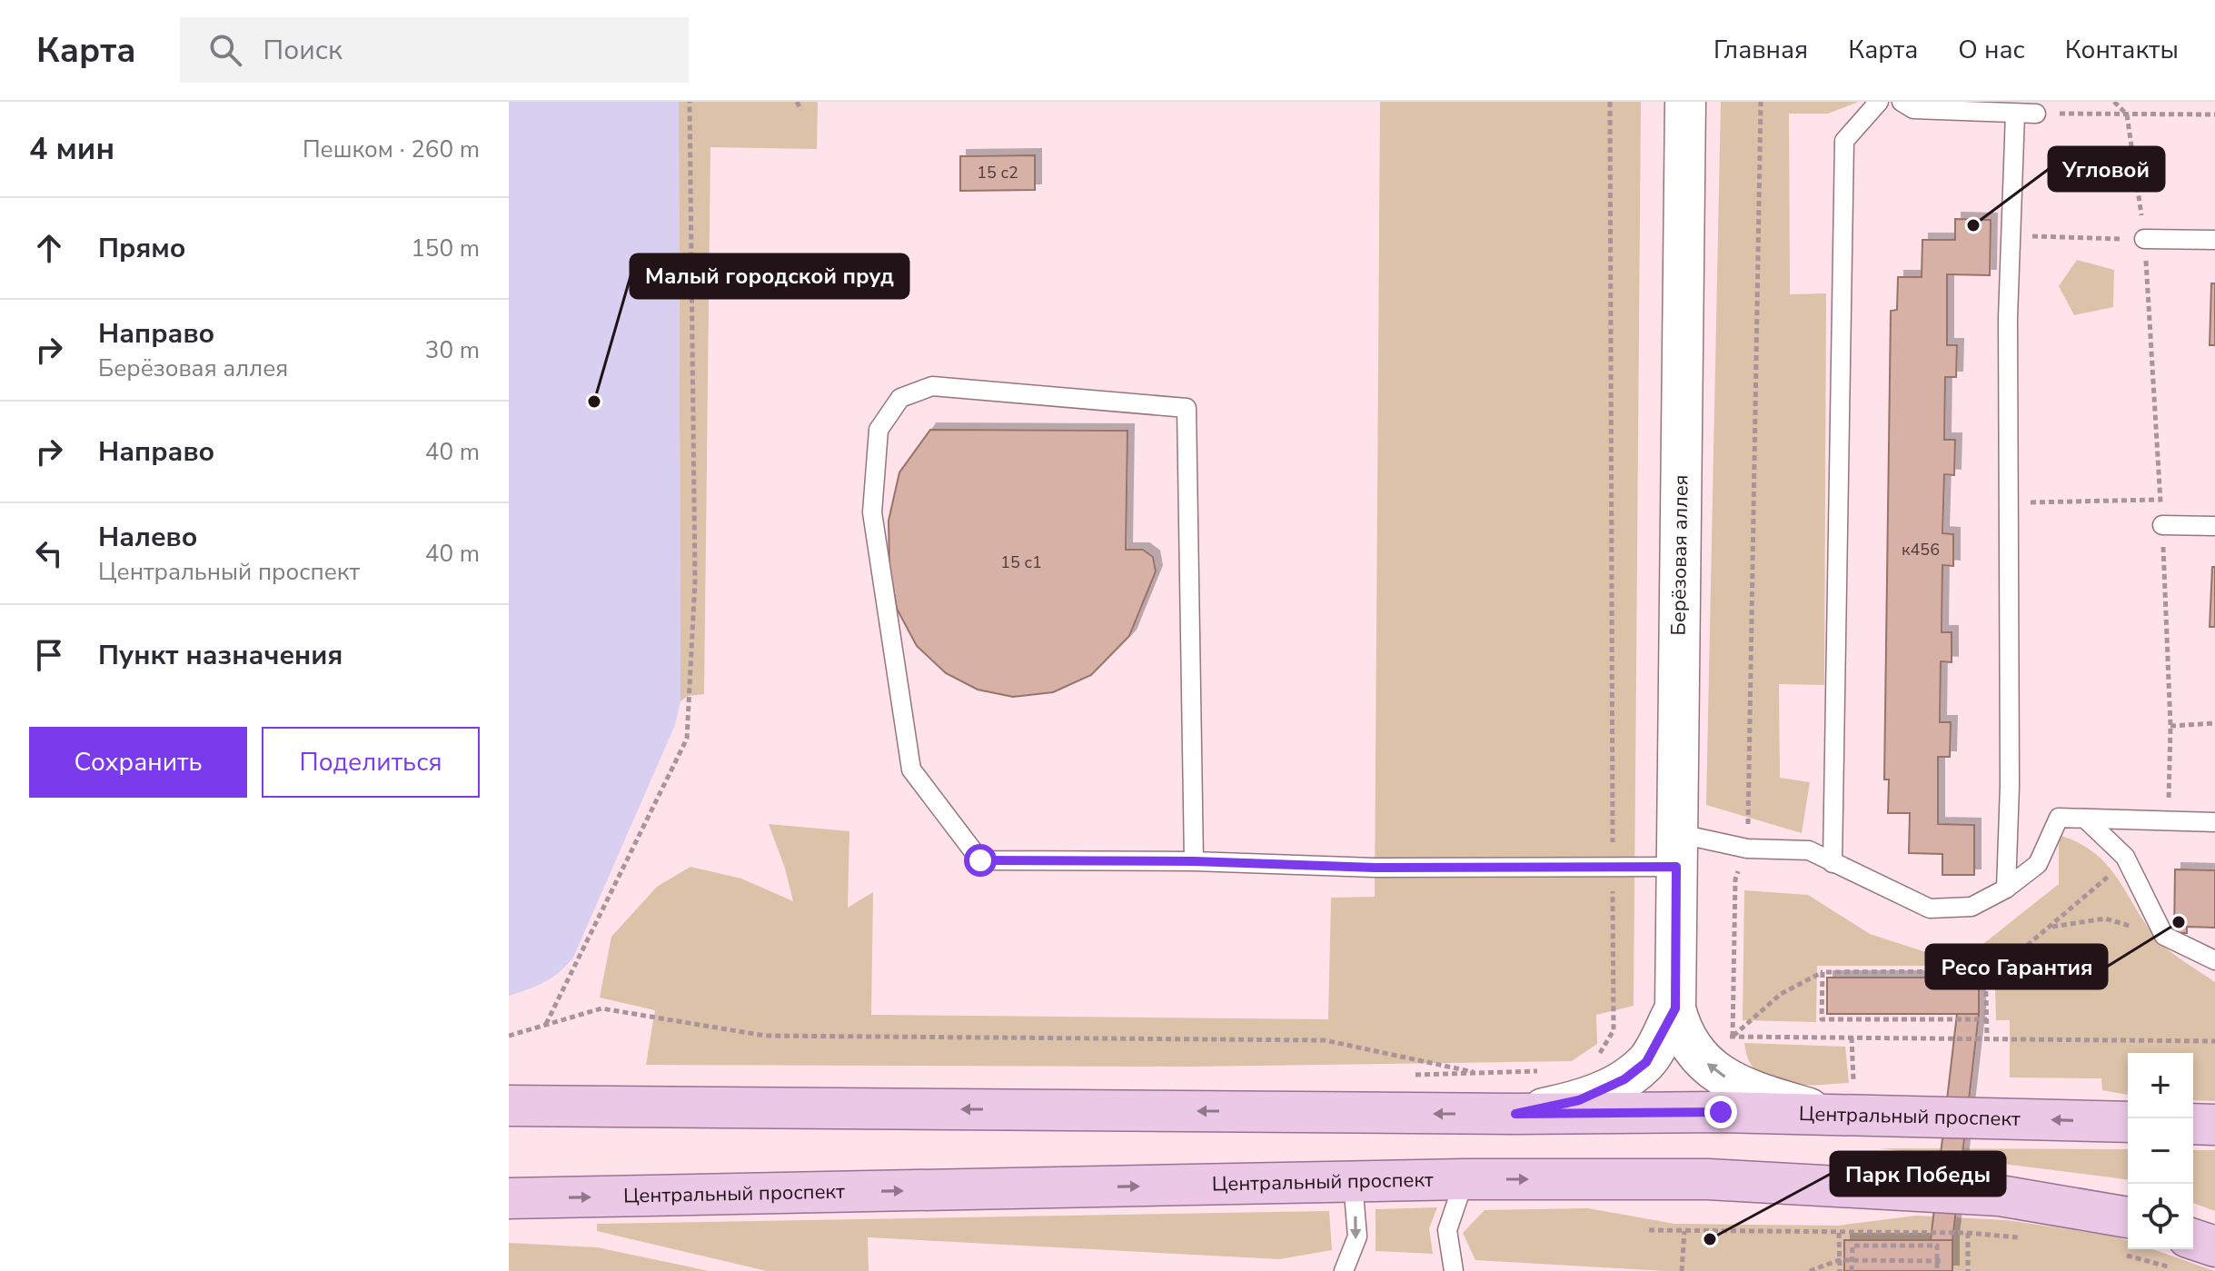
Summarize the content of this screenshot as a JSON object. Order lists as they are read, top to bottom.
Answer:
{
  "streets": {
    "main road": ["Центральный проспект"],
    "street": ["Берёзовая аллея"]
  },
  "places": [
    "Угловой",
    "Малый городской пруд",
    "Ресо Гарантия",
    "Парк Победы"
  ],
  "house_numbers": ["15 с2", "к456", "15 с1"],
  "page": {
    "header": "Карта",
    "search": "Поиск",
    "nav": [
      "Главная",
      "Карта",
      "О нас",
      "Контакты"
    ],
    "heading": ["4 мин", "Пешком · 260 m"],
    "list": [
      ["Прямо", "150 m"],
      ["Направо", "Берёзовая аллея", "30 m"],
      ["Направо", "40 m"],
      ["Налево", "Центральный проспект", "40 m"],
      "Пункт назначения"
    ],
    "buttons": ["Сохранить", "Поделиться"],
    "map_buttons": ["+", "−"]
  }
}
